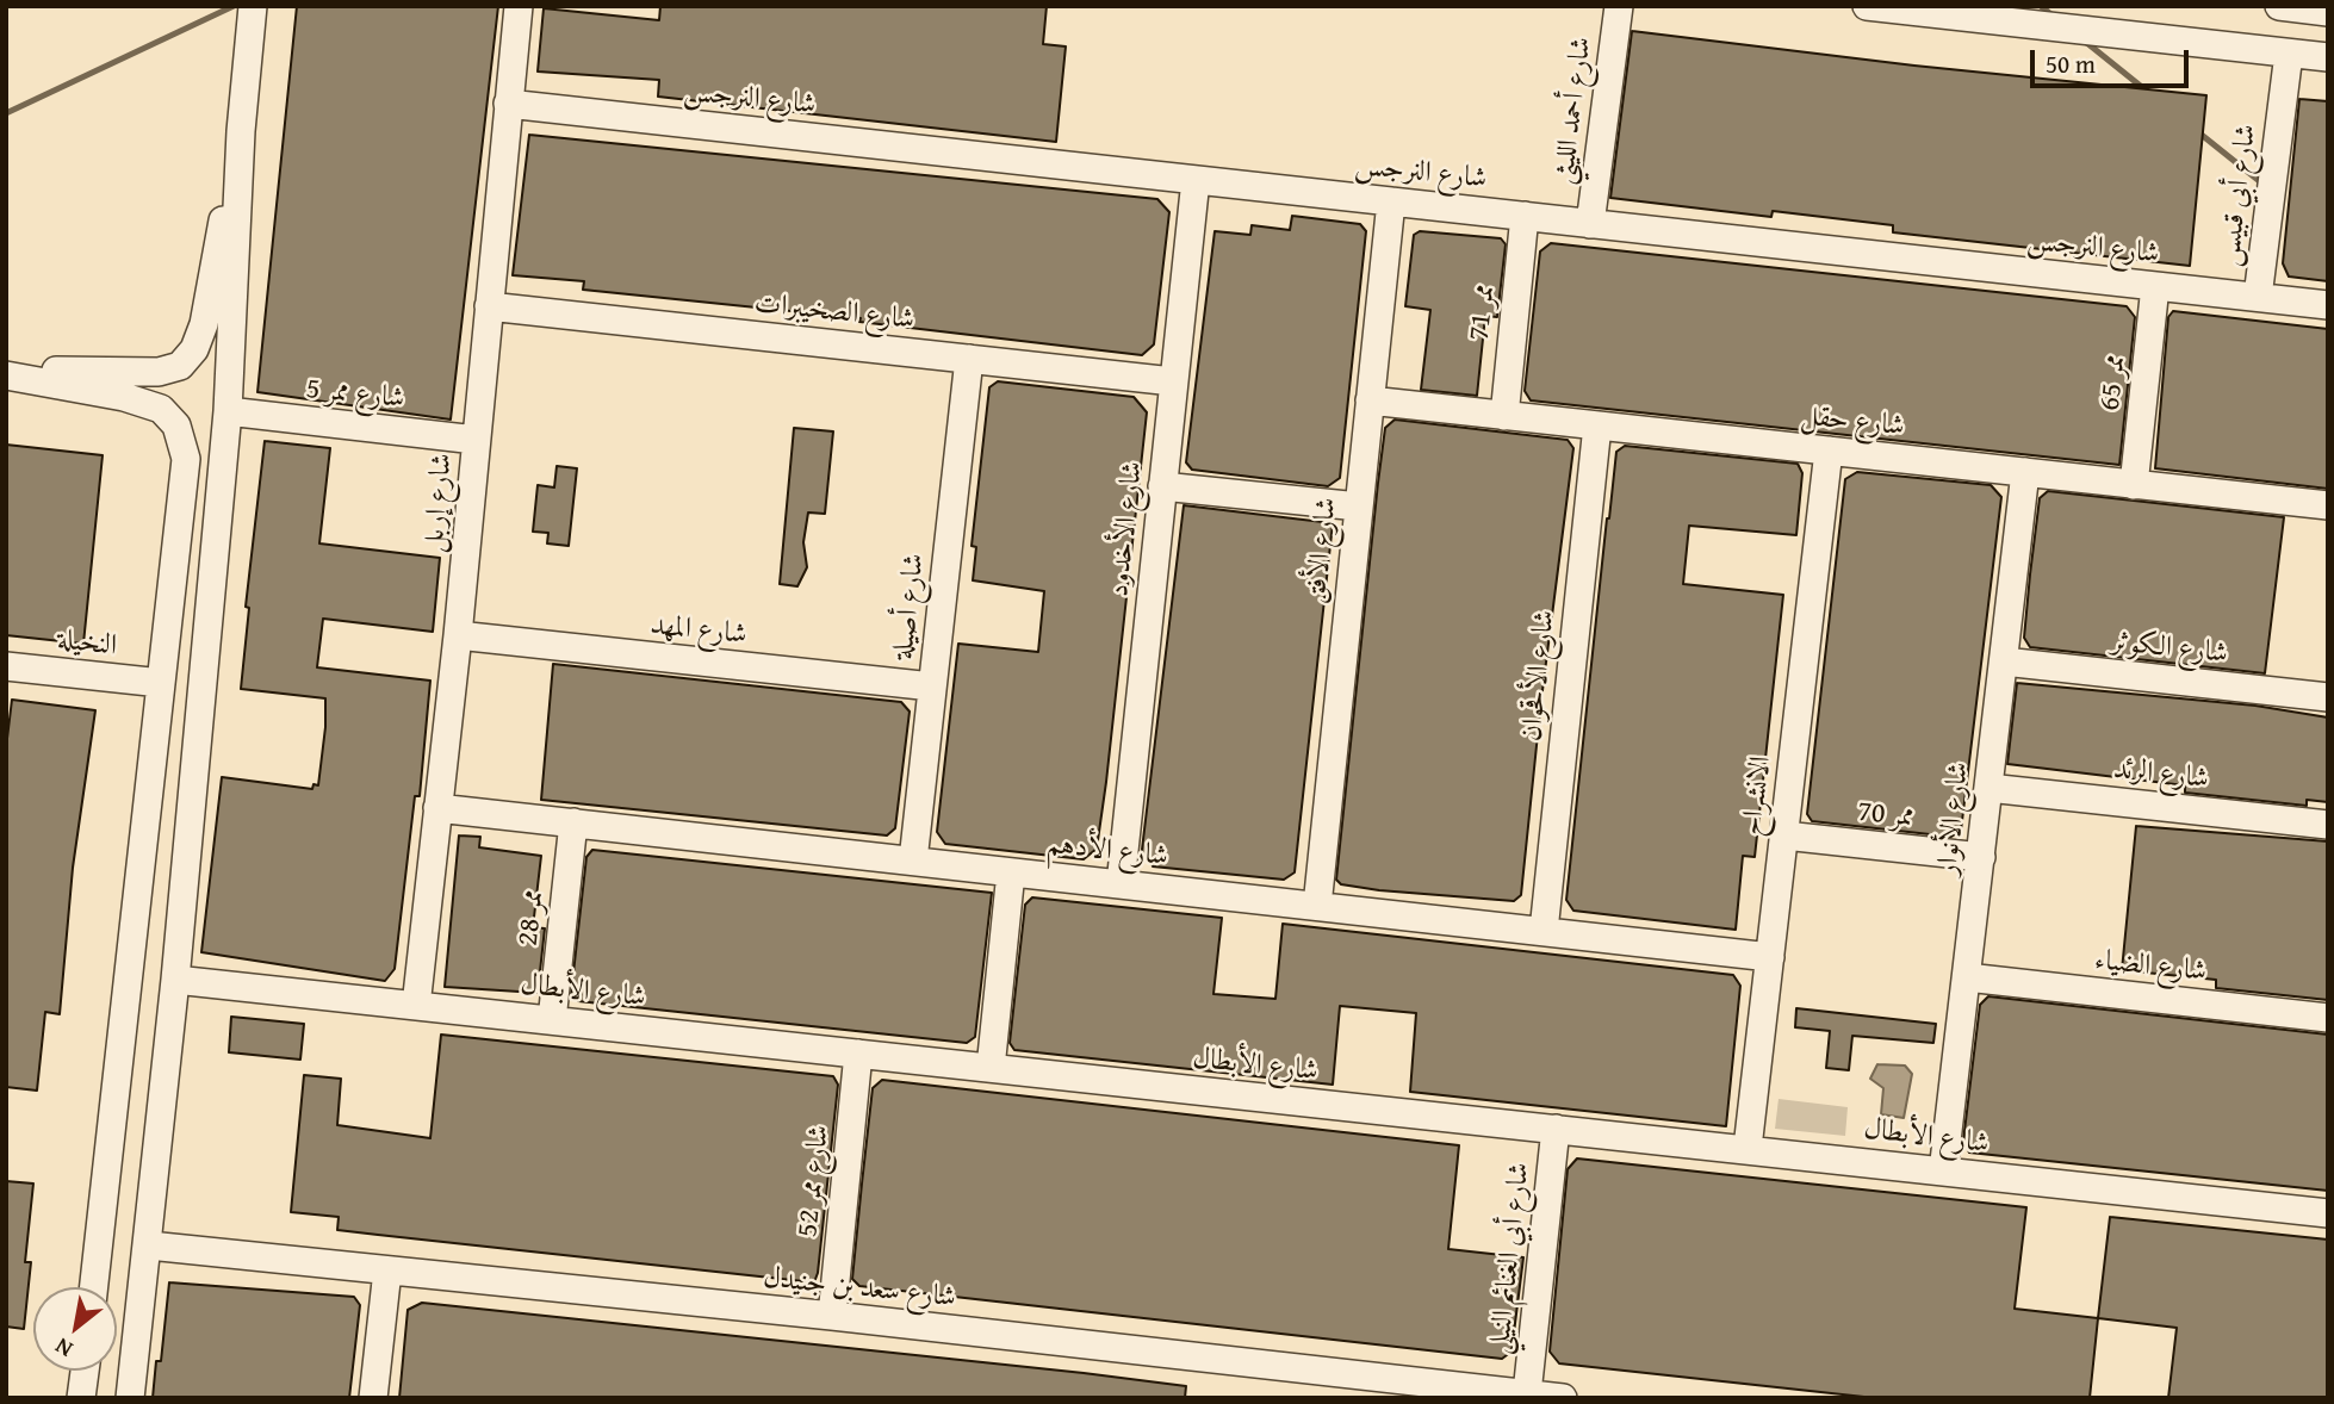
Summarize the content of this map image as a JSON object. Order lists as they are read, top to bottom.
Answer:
{
  "streets": {
    "street": [
      "شارع النرجس",
      "شارع أحمد الليثي",
      "شارع أبي قبيس",
      "شارع الصخيبرات",
      "ممر 71",
      "ممر 65",
      "شارع ممر 5",
      "شارع حقل",
      "شارع إربل",
      "شارع الأخدود",
      "شارع الأفق",
      "شارع أصيلة",
      "شارع المهد",
      "النخيلة",
      "شارع الكوثر",
      "شارع الأقحوان",
      "شارع الرئد",
      "الانشراح",
      "ممر 70",
      "شارع الأنوار",
      "شارع الأدهم",
      "ممر 28",
      "شارع الضياء",
      "شارع الأبطال",
      "شارع ممر 52",
      "شارع أبي الغنائم النيلي",
      "شارع سعد بن جنيدل"
    ]
  },
  "crossings": [
    ["شارع النرجس", "شارع أحمد الليثي"],
    ["شارع النرجس", "شارع أبي قبيس"],
    ["شارع النرجس", "ممر 71"],
    ["شارع النرجس", "ممر 65"],
    ["شارع النرجس", "شارع إربل"],
    ["شارع النرجس", "شارع الأخدود"],
    ["شارع النرجس", "شارع الأفق"],
    ["شارع الصخيبرات", "شارع إربل"],
    ["شارع الصخيبرات", "شارع الأخدود"],
    ["شارع الصخيبرات", "شارع أصيلة"],
    ["ممر 71", "شارع حقل"],
    ["ممر 65", "شارع حقل"],
    ["شارع ممر 5", "شارع إربل"],
    ["شارع حقل", "شارع الأفق"],
    ["شارع حقل", "شارع الأقحوان"],
    ["شارع حقل", "الانشراح"],
    ["شارع حقل", "شارع الأنوار"],
    ["شارع إربل", "شارع المهد"],
    ["شارع إربل", "شارع الأدهم"],
    ["شارع إربل", "شارع الأبطال"],
    ["شارع الأخدود", "شارع الأدهم"],
    ["شارع الأفق", "شارع الأدهم"],
    ["شارع أصيلة", "شارع المهد"],
    ["شارع أصيلة", "شارع الأدهم"],
    ["شارع الكوثر", "شارع الأنوار"],
    ["شارع الأقحوان", "شارع الأدهم"],
    ["شارع الرئد", "شارع الأنوار"],
    ["الانشراح", "ممر 70"],
    ["الانشراح", "شارع الأدهم"],
    ["الانشراح", "شارع الأبطال"],
    ["ممر 70", "شارع الأنوار"],
    ["شارع الأنوار", "شارع الضياء"],
    ["شارع الأنوار", "شارع الأبطال"],
    ["شارع الأدهم", "ممر 28"],
    ["ممر 28", "شارع الأبطال"],
    ["شارع الأبطال", "شارع ممر 52"],
    ["شارع الأبطال", "شارع أبي الغنائم النيلي"],
    ["شارع ممر 52", "شارع سعد بن جنيدل"],
    ["شارع أبي الغنائم النيلي", "شارع سعد بن جنيدل"]
  ],
  "scale_bar": "50 m",
  "north": "bottom left"
}
